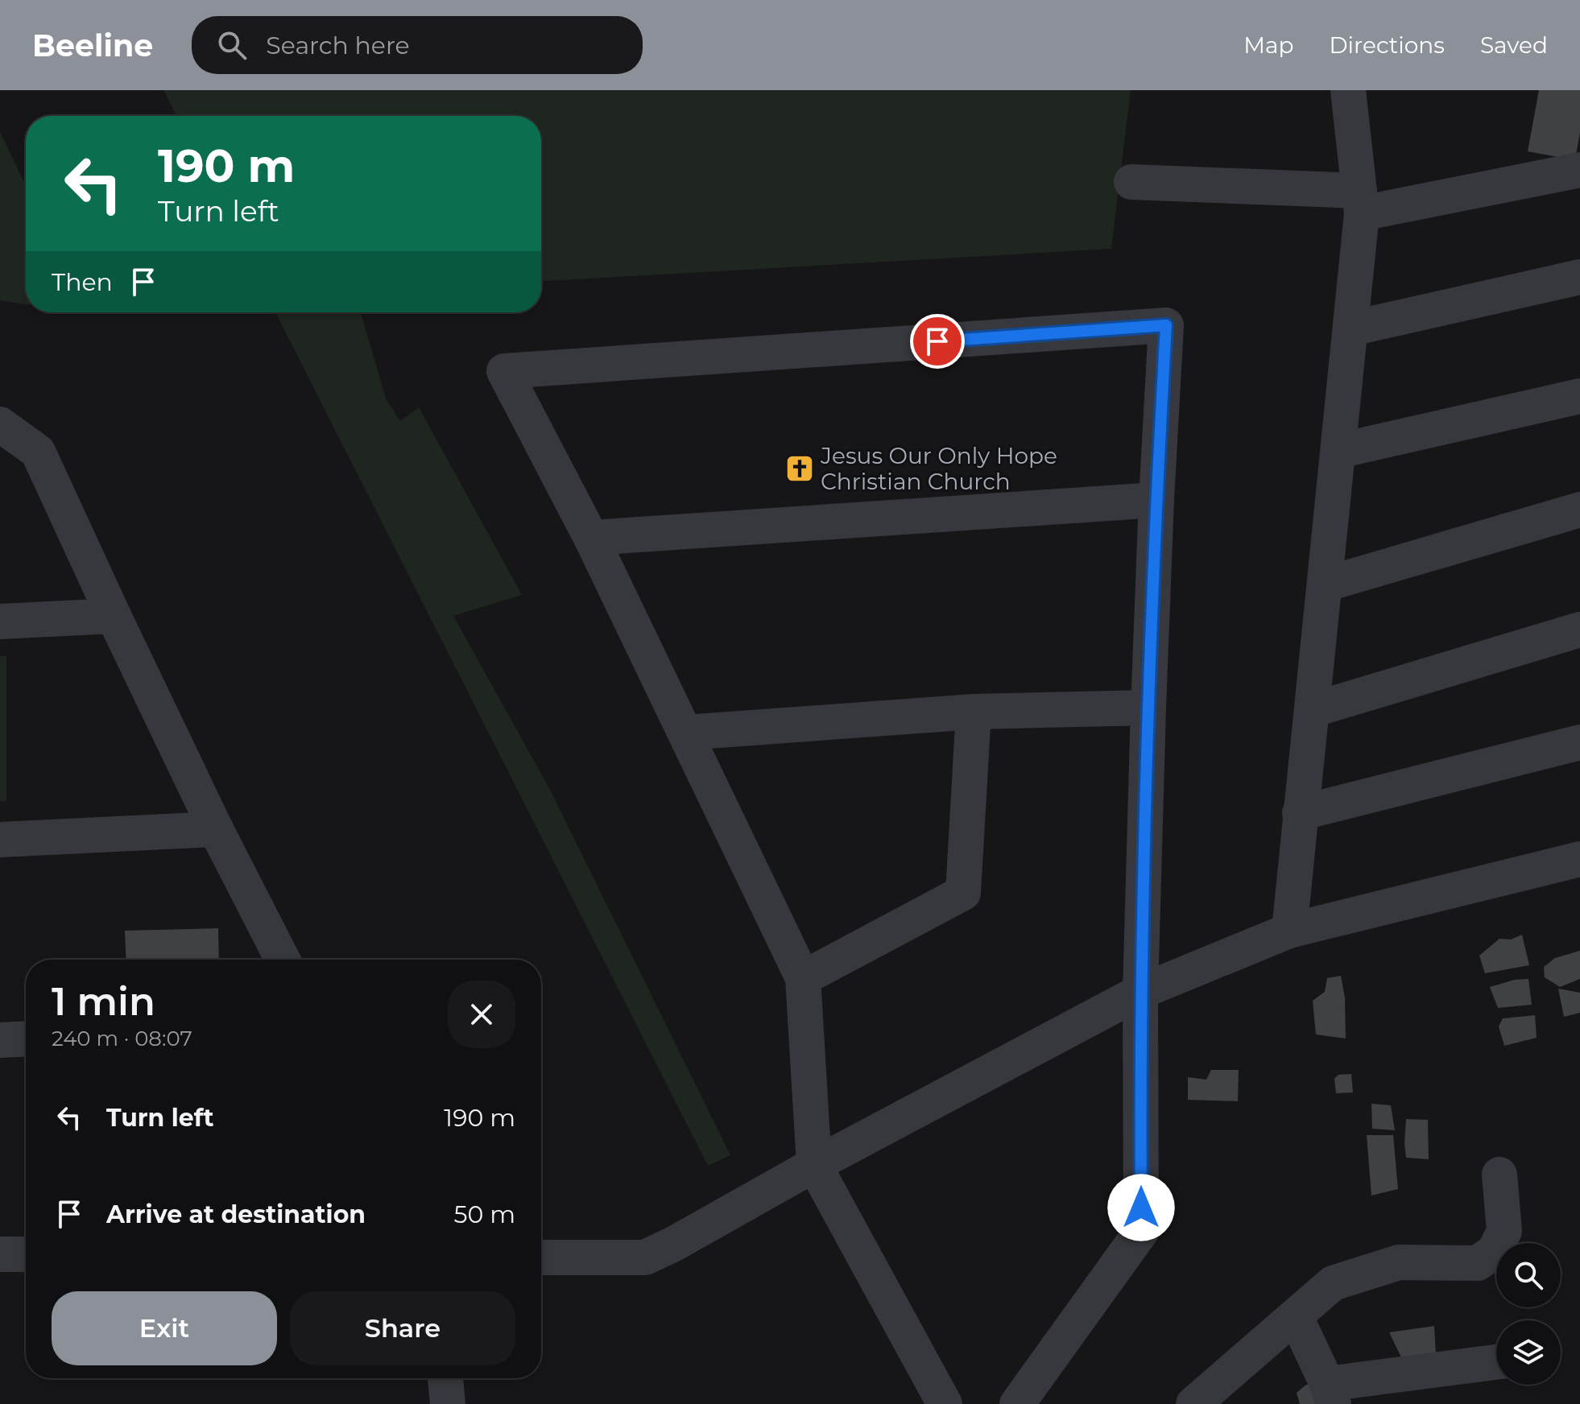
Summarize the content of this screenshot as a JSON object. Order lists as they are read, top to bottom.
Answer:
{
  "places": {
    "church": ["Jesus Our Only Hope Christian Church"]
  },
  "page": {
    "header": "Beeline",
    "search": "Search here",
    "nav": ["Map", "Directions", "Saved"],
    "turn": ["190 m", "Turn left"],
    "then": "Then",
    "heading": ["1 min", "240 m · 08:07"],
    "list": [
      {
        "name": "Turn left",
        "value": "190 m"
      },
      {
        "name": "Arrive at destination",
        "value": "50 m"
      }
    ],
    "buttons": ["Exit", "Share"]
  }
}
